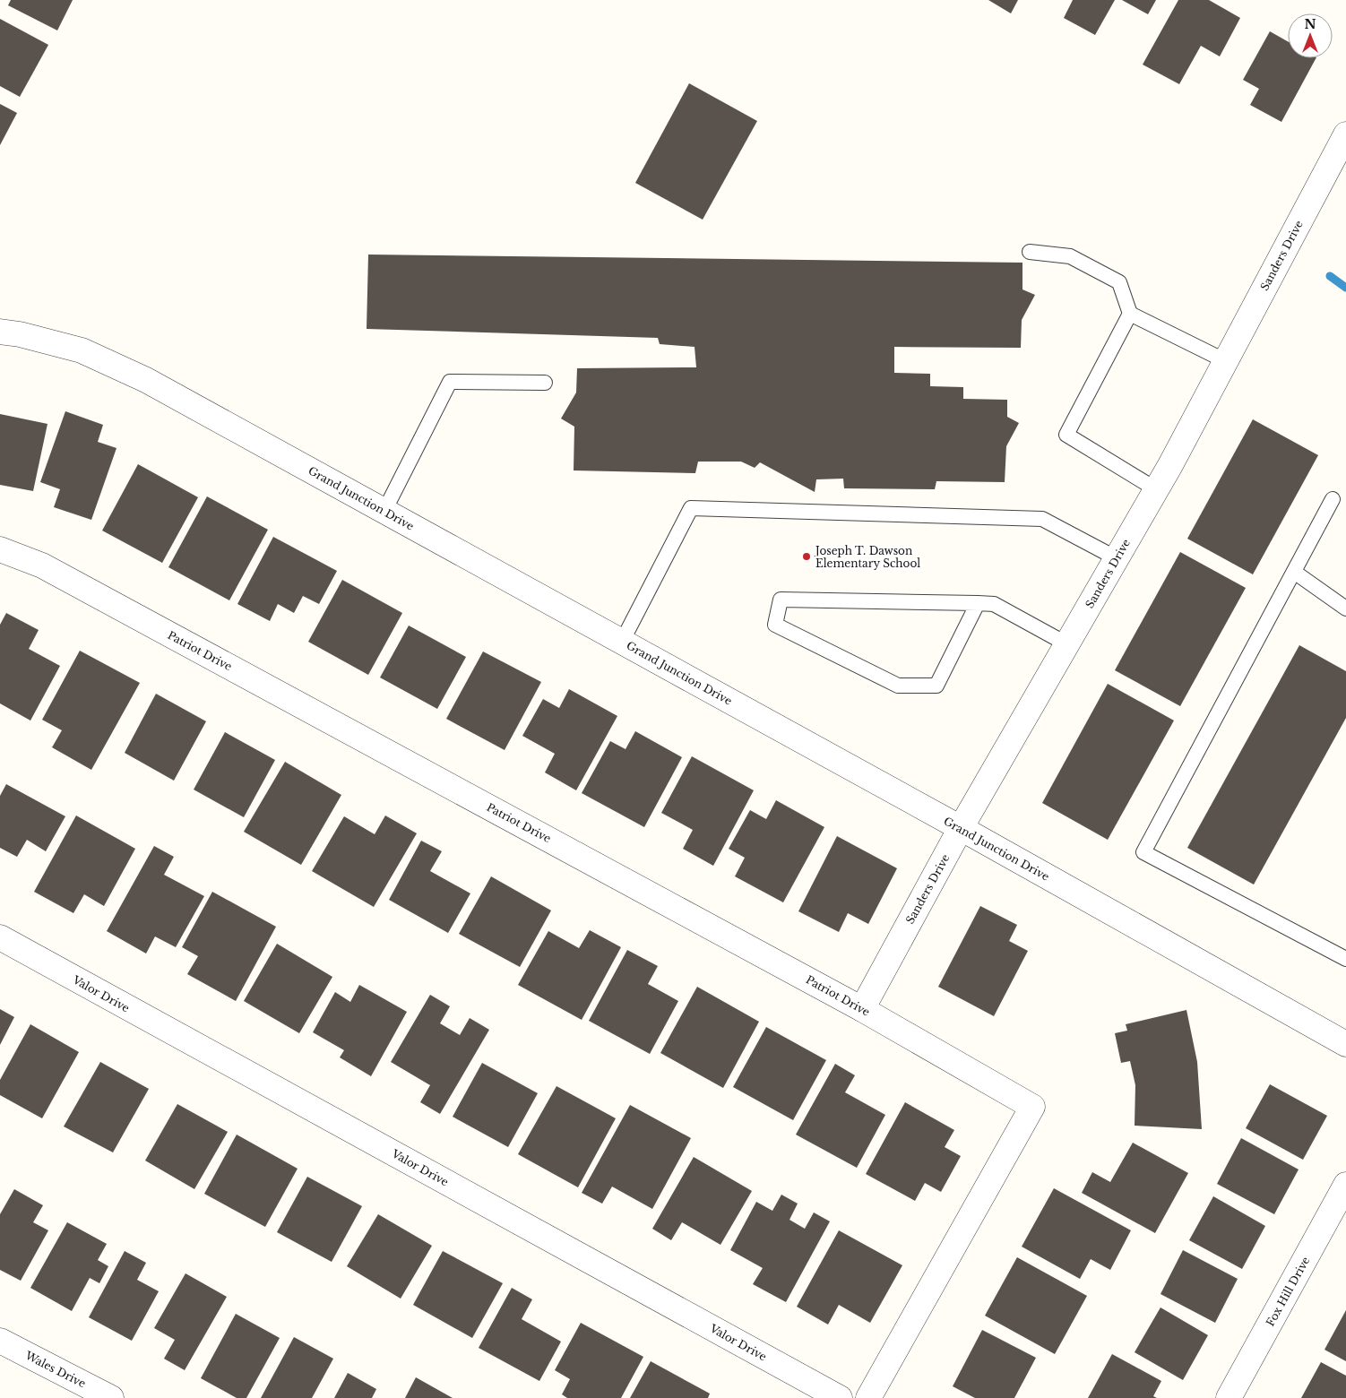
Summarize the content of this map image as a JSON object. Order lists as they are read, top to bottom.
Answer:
{
  "streets": {
    "street": [
      "Sanders Drive",
      "Grand Junction Drive",
      "Patriot Drive",
      "Valor Drive",
      "Fox Hill Drive",
      "Wales Drive"
    ]
  },
  "crossings": [
    ["Sanders Drive", "Grand Junction Drive"],
    ["Sanders Drive", "Patriot Drive"]
  ],
  "places": ["Joseph T. Dawson Elementary School"],
  "north": "top"
}
